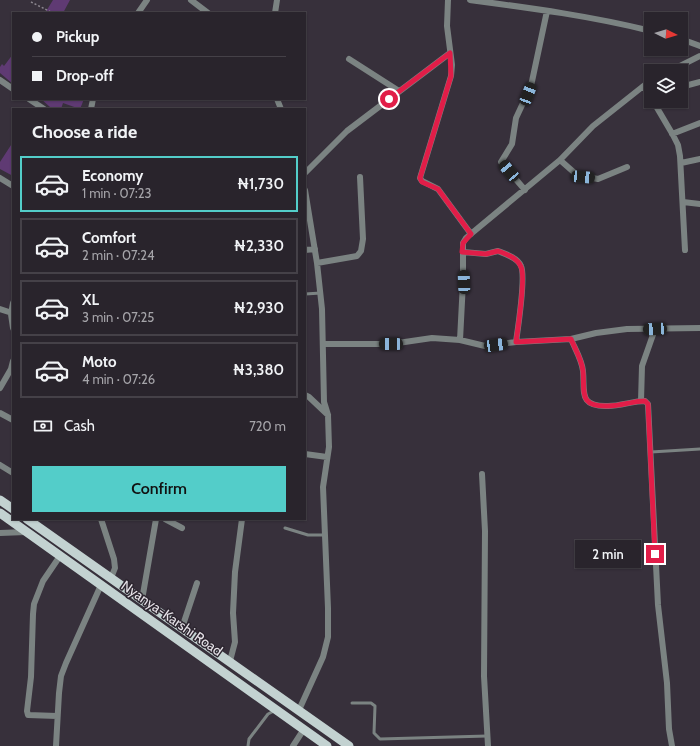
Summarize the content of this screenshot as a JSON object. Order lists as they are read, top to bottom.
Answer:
{
  "streets": {
    "main road": ["Nyanya-Karshi Road"]
  },
  "north": "right",
  "page": {
    "banner": ["Pickup", "Drop-off"],
    "heading": "Choose a ride",
    "list": [
      {
        "name": "Economy",
        "note": "1 min · 07:23",
        "value": "₦1,730"
      },
      {
        "name": "Comfort",
        "note": "2 min · 07:24",
        "value": "₦2,330"
      },
      {
        "name": "XL",
        "note": "3 min · 07:25",
        "value": "₦2,930"
      },
      {
        "name": "Moto",
        "note": "4 min · 07:26",
        "value": "₦3,380"
      }
    ],
    "pay": ["Cash", "720 m"],
    "buttons": "Confirm",
    "bubble": "2 min"
  }
}
